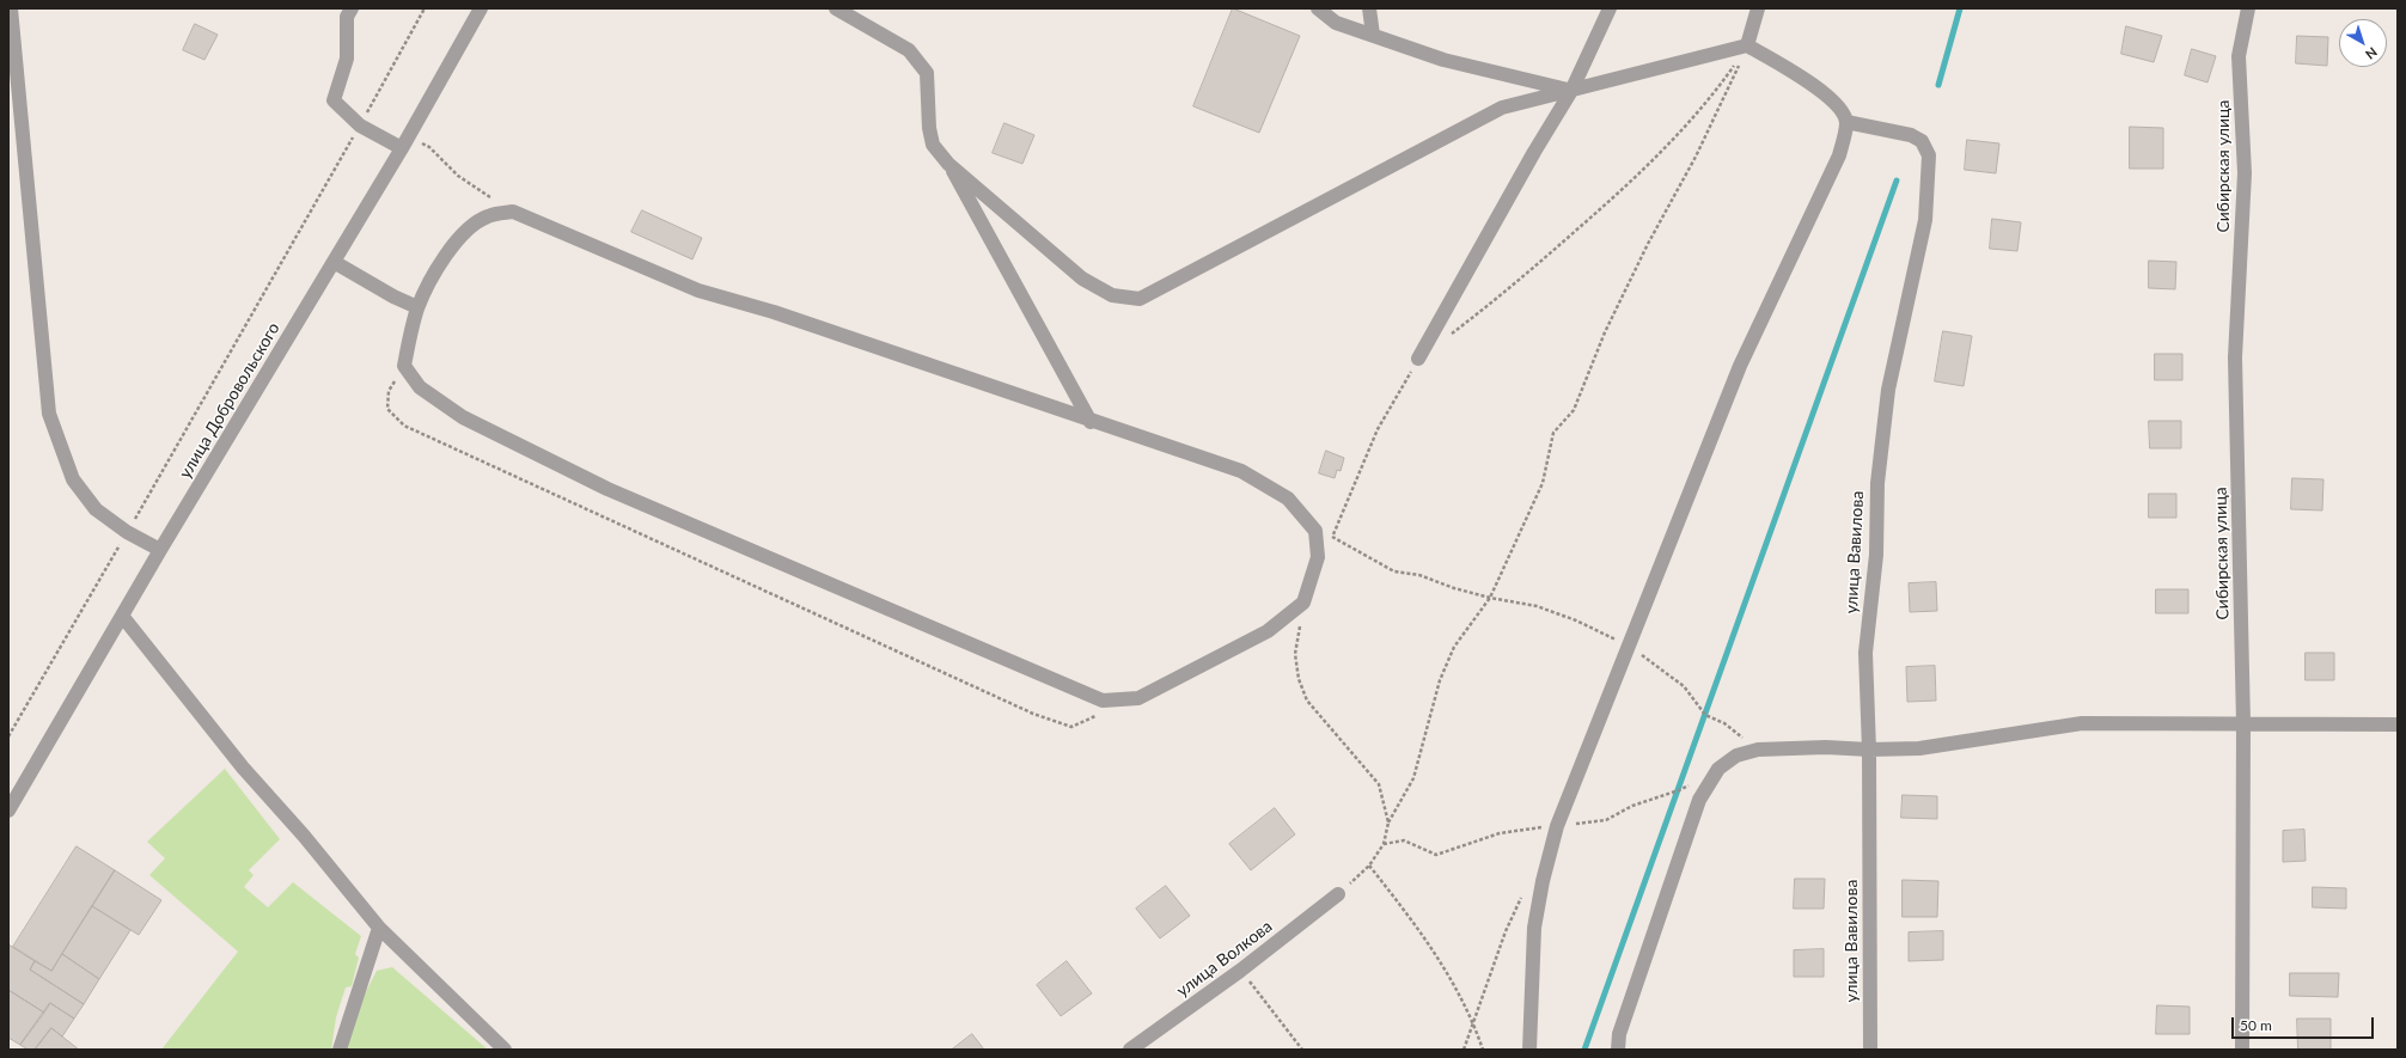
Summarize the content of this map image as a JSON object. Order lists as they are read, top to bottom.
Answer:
{
  "streets": {
    "street": [
      "Сибирская улица",
      "улица Добровольского",
      "улица Вавилова",
      "улица Волкова"
    ]
  },
  "scale_bar": "50 m",
  "north": "bottom right"
}
